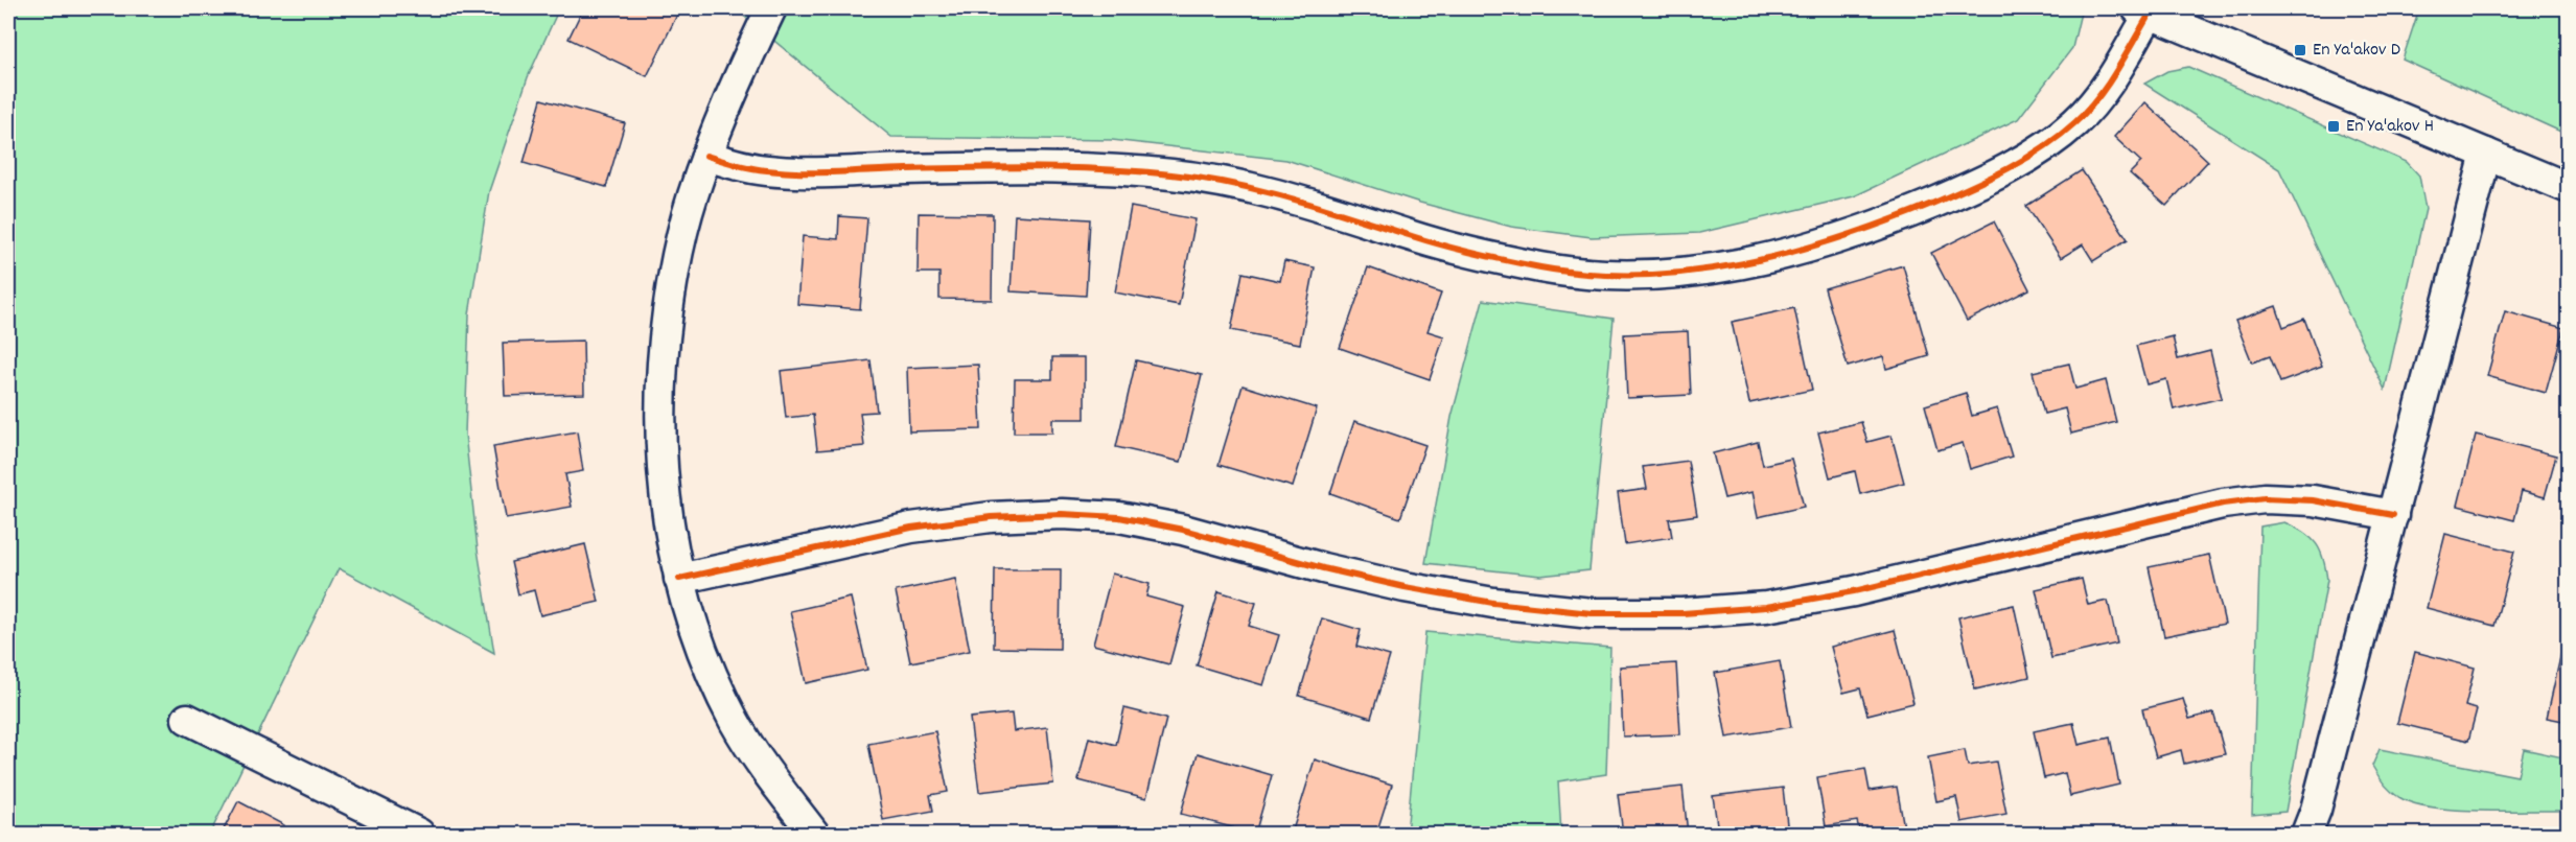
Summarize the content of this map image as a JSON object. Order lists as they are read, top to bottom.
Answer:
{
  "places": {
    "transit": ["En Ya'akov D", "En Ya'akov H"]
  }
}
